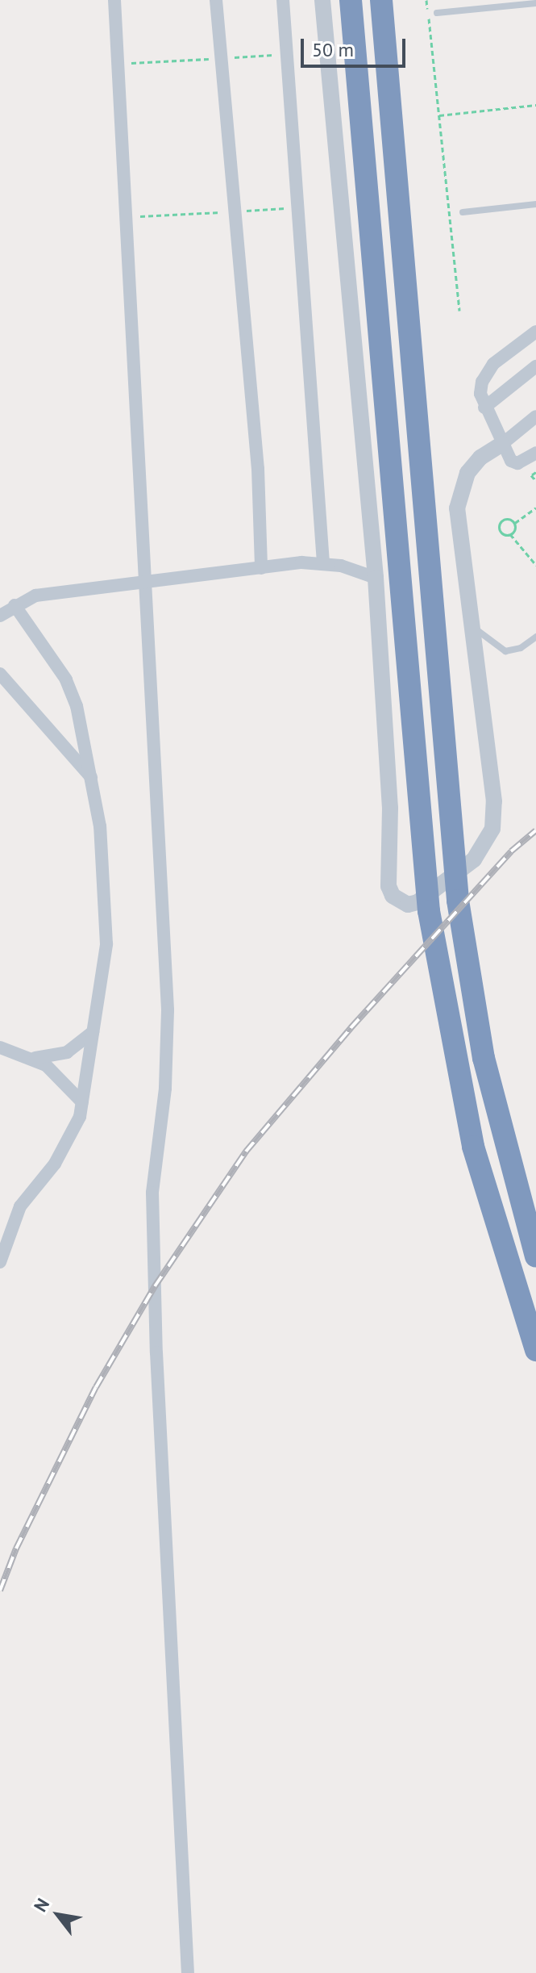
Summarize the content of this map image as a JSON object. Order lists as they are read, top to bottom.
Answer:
{
  "scale_bar": "50 m",
  "north": "top left"
}
